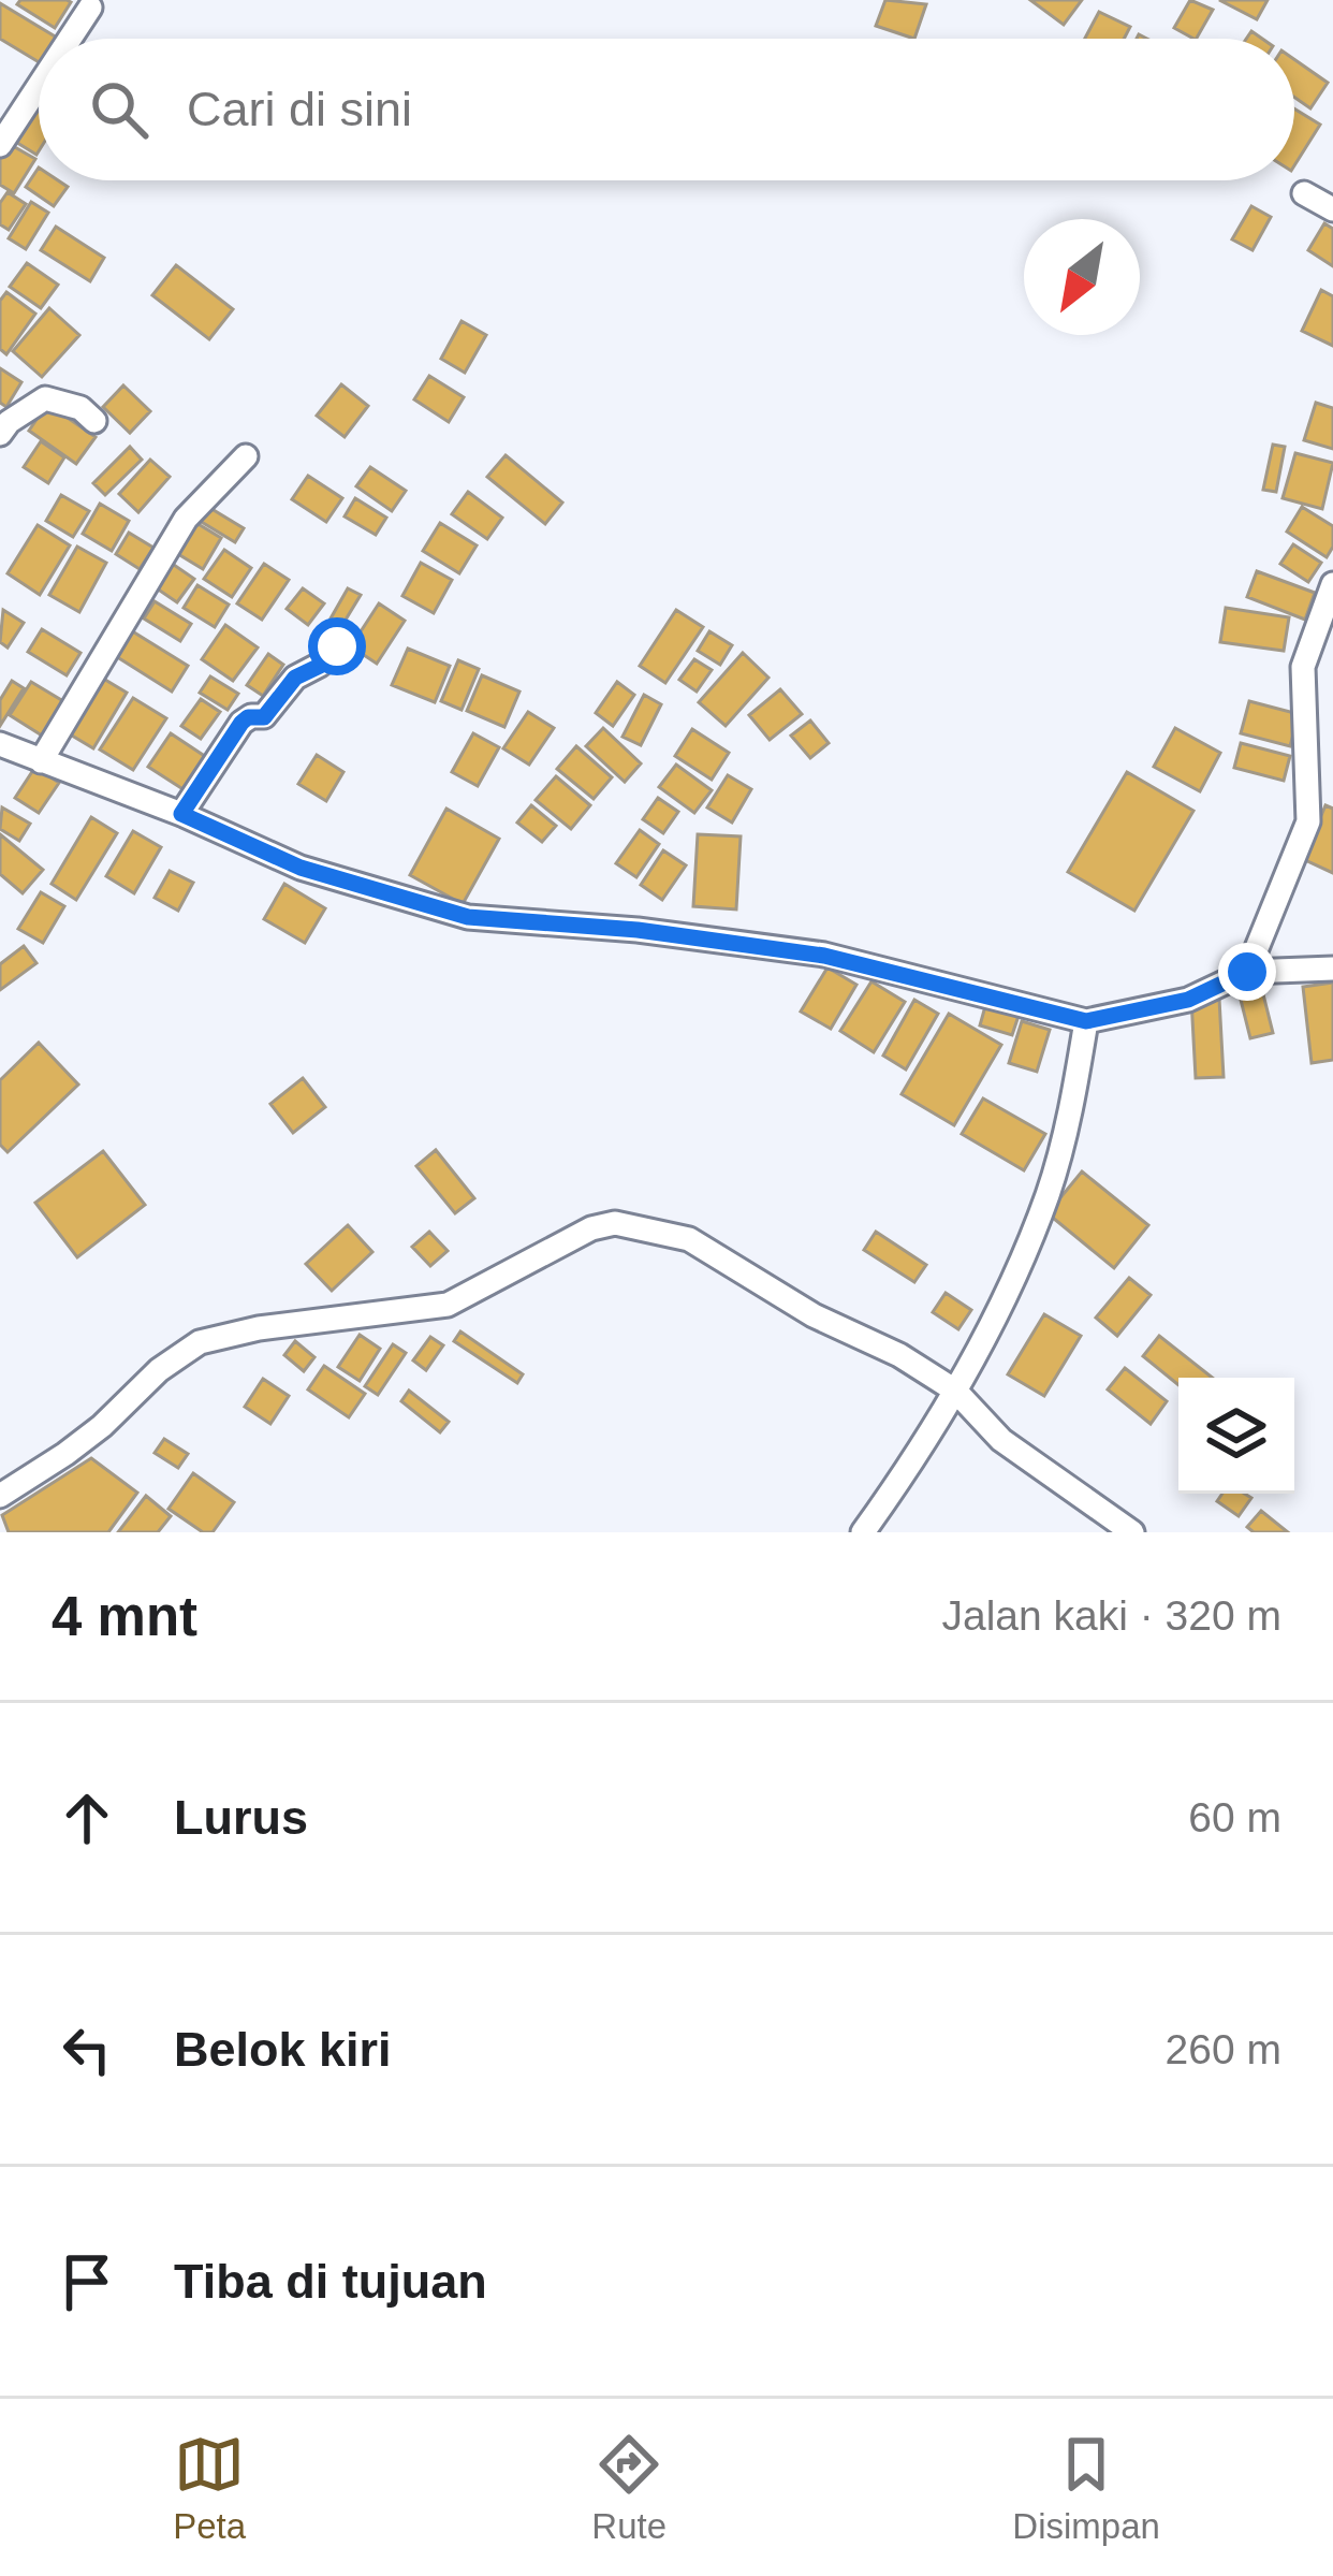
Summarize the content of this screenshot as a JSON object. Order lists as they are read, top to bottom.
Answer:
{
  "north": "bottom left",
  "page": {
    "search": "Cari di sini",
    "heading": ["4 mnt", "Jalan kaki · 320 m"],
    "list": [
      ["Lurus", "60 m"],
      ["Belok kiri", "260 m"],
      "Tiba di tujuan"
    ],
    "nav": ["Peta", "Rute", "Disimpan"]
  }
}
